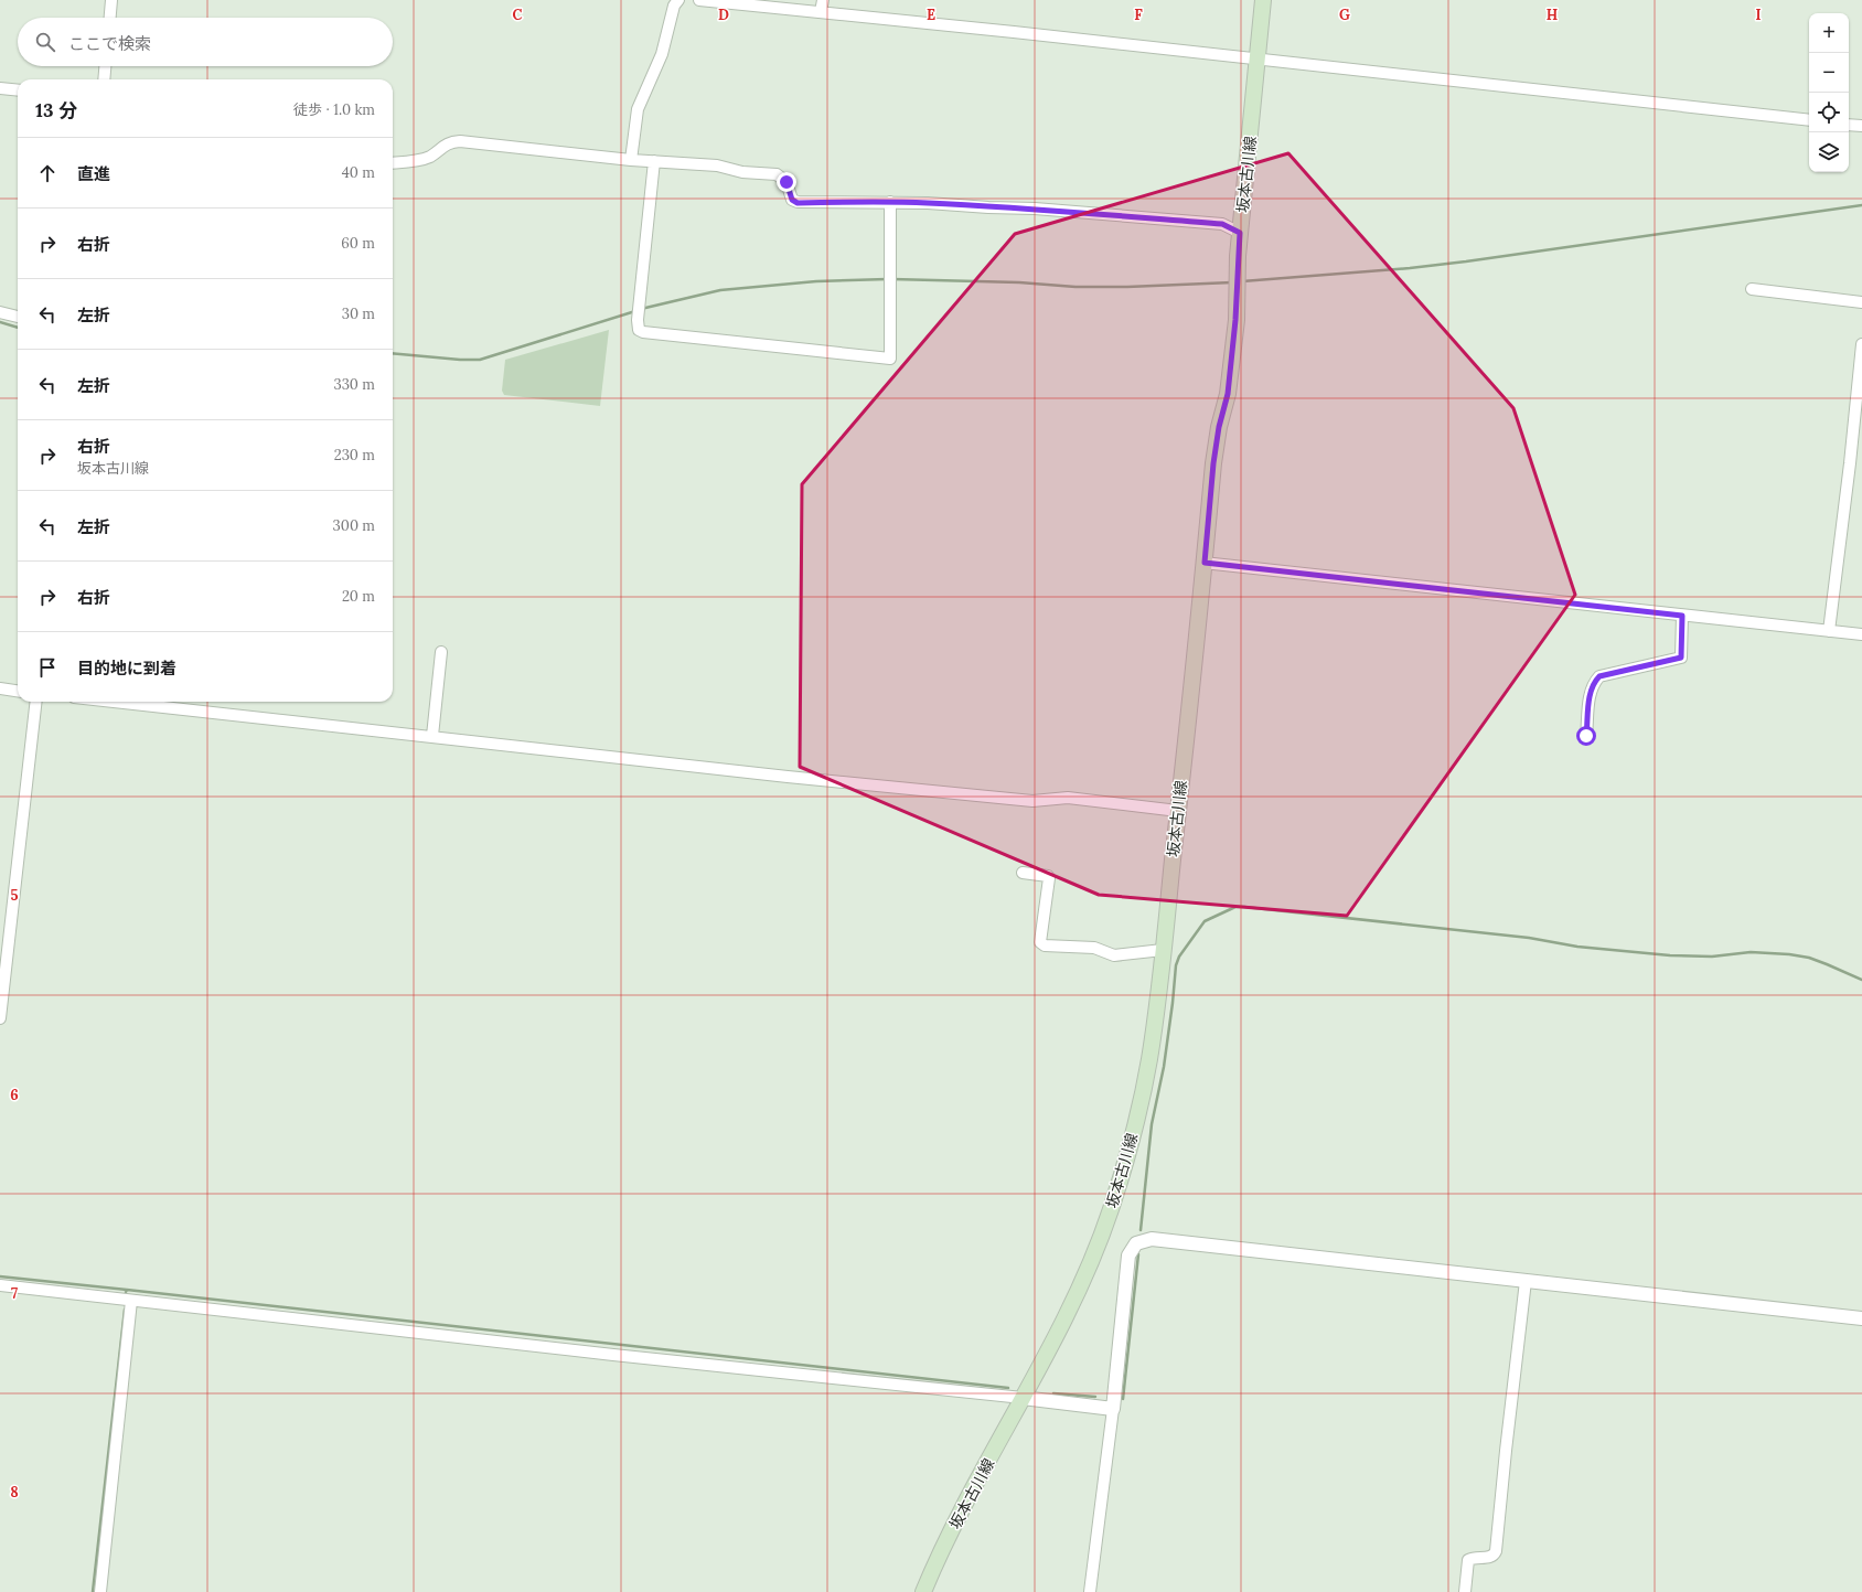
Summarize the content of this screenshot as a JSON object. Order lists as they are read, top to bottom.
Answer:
{
  "streets": {
    "main road": ["坂本古川線"]
  },
  "page": {
    "map_buttons": ["+", "−"],
    "search": "ここで検索",
    "heading": ["13 分", "徒歩 · 1.0 km"],
    "list": [
      ["直進", "40 m"],
      ["右折", "60 m"],
      ["左折", "30 m"],
      ["左折", "330 m"],
      ["右折", "坂本古川線", "230 m"],
      ["左折", "300 m"],
      ["右折", "20 m"],
      "目的地に到着"
    ]
  },
  "grid": {
    "columns": [
      "C",
      "D",
      "E",
      "F",
      "G",
      "H",
      "I"
    ],
    "rows": [
      "5",
      "6",
      "7",
      "8"
    ]
  }
}
